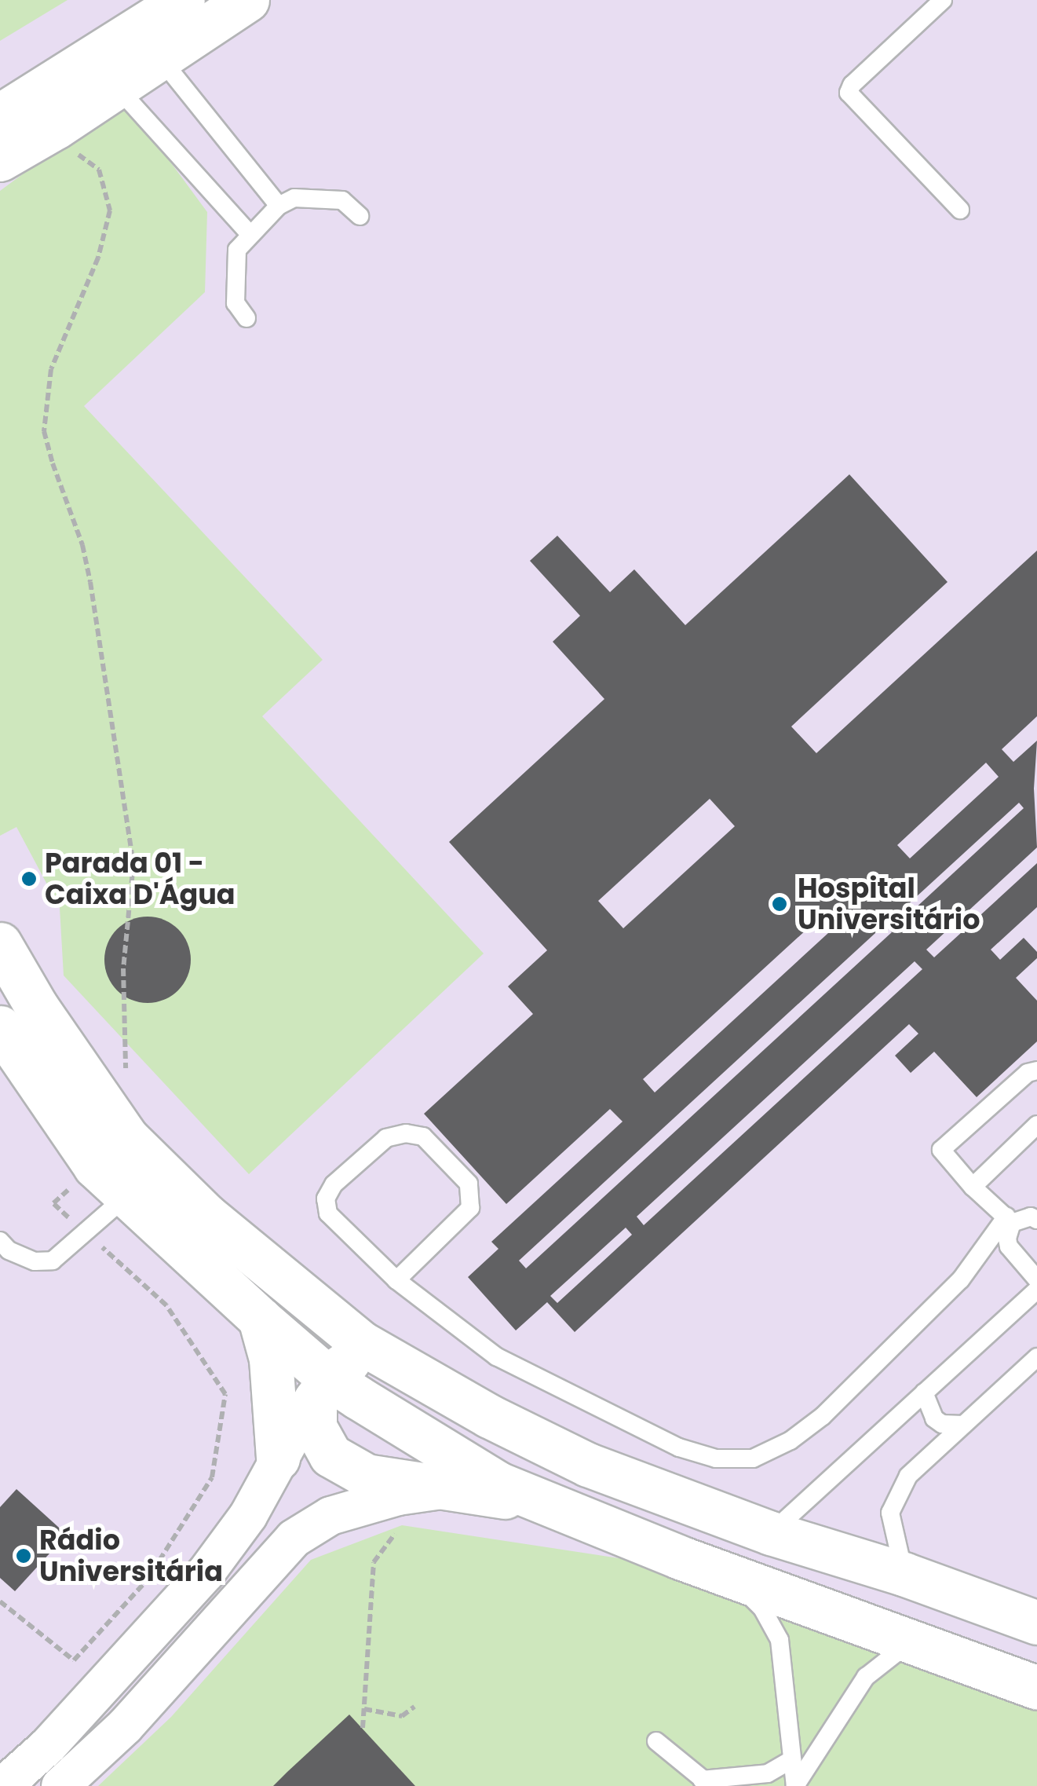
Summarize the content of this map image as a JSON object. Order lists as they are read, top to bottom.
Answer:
{
  "places": ["Parada 01 - Caixa D'Água", "Hospital Universitário", "Rádio Universitária"]
}
